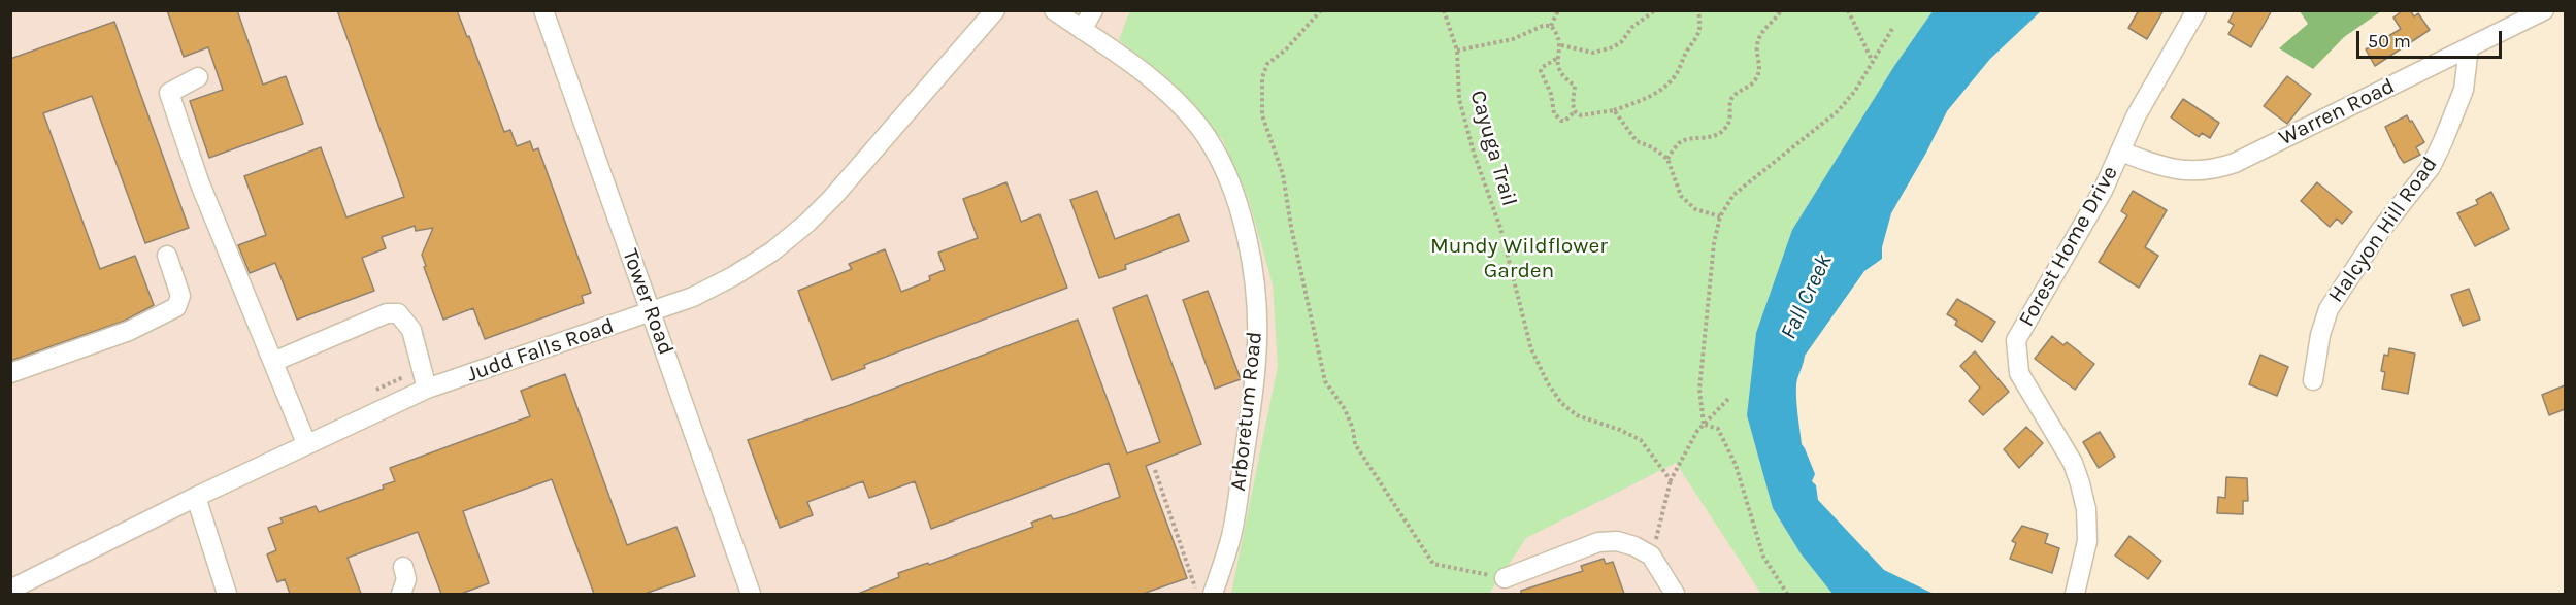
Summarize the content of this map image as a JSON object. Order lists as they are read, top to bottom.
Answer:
{
  "streets": {
    "street": [
      "Warren Road",
      "Halcyon Hill Road",
      "Forest Home Drive",
      "Tower Road",
      "Judd Falls Road",
      "Arboretum Road"
    ],
    "path": ["Cayuga Trail"]
  },
  "crossings": [
    ["Warren Road", "Halcyon Hill Road"],
    ["Warren Road", "Forest Home Drive"],
    ["Tower Road", "Judd Falls Road"]
  ],
  "water": ["Fall Creek"],
  "parks": ["Mundy Wildflower Garden"],
  "scale_bar": "50 m"
}
